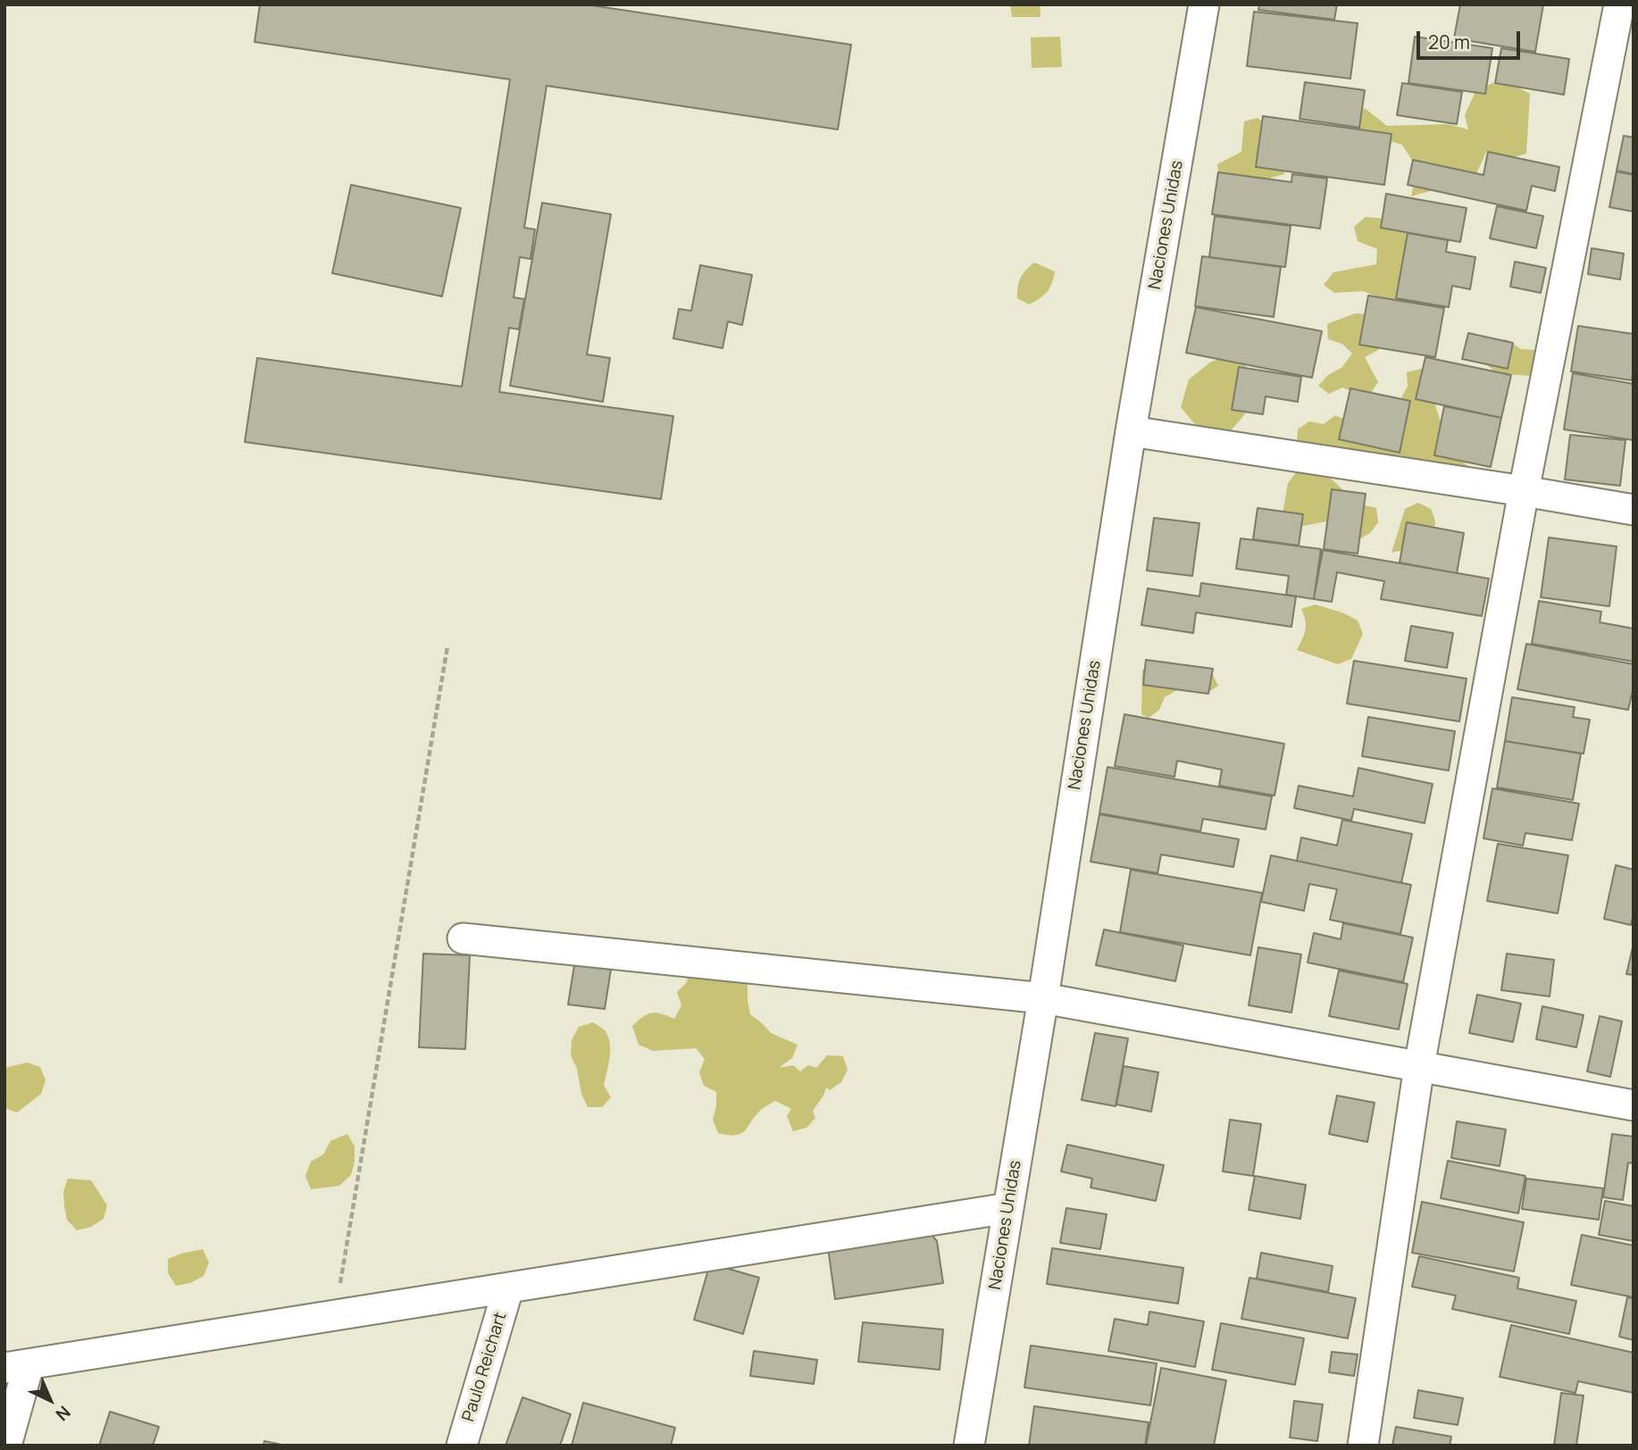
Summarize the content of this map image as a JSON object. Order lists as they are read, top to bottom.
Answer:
{
  "streets": {
    "street": ["Naciones Unidas", "Paulo Reichart"]
  },
  "scale_bar": "20 m",
  "north": "bottom right"
}
